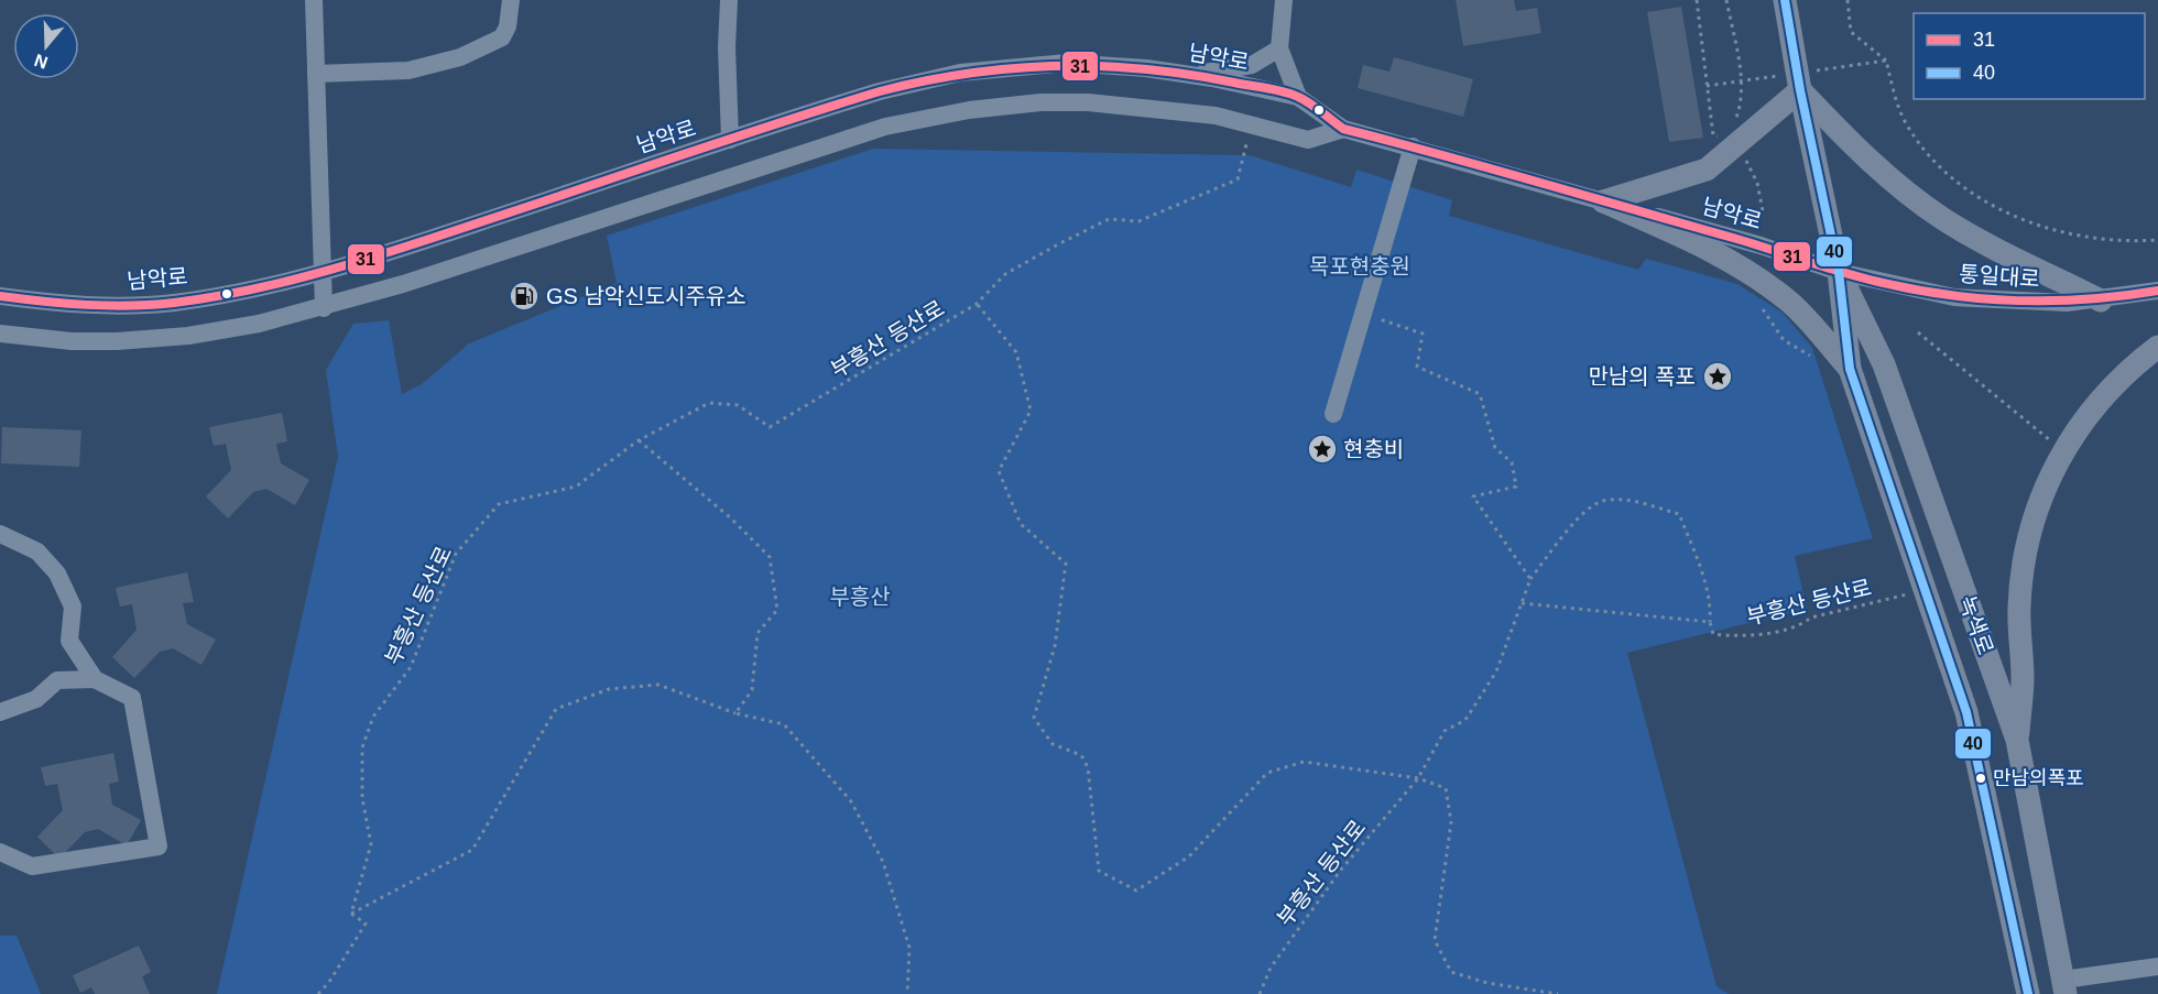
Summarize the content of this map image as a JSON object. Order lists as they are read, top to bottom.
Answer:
{
  "streets": {
    "main road": ["녹색로"],
    "street": ["남악로", "통일대로"],
    "path": ["부흥산 등산로"]
  },
  "crossings": [
    ["남악로", "통일대로"],
    ["남악로", "녹색로"],
    ["통일대로", "녹색로"],
    ["부흥산 등산로", "녹색로"]
  ],
  "parks": ["목포현충원", "부흥산"],
  "places": {
    "fuel station": ["GS 남악신도시주유소"],
    "place": ["만남의 폭포", "현충비"],
    "other": ["만남의폭포"]
  },
  "lines": ["transit line 40", "transit line 31"],
  "legend": ["31", "40"],
  "north": "bottom"
}
